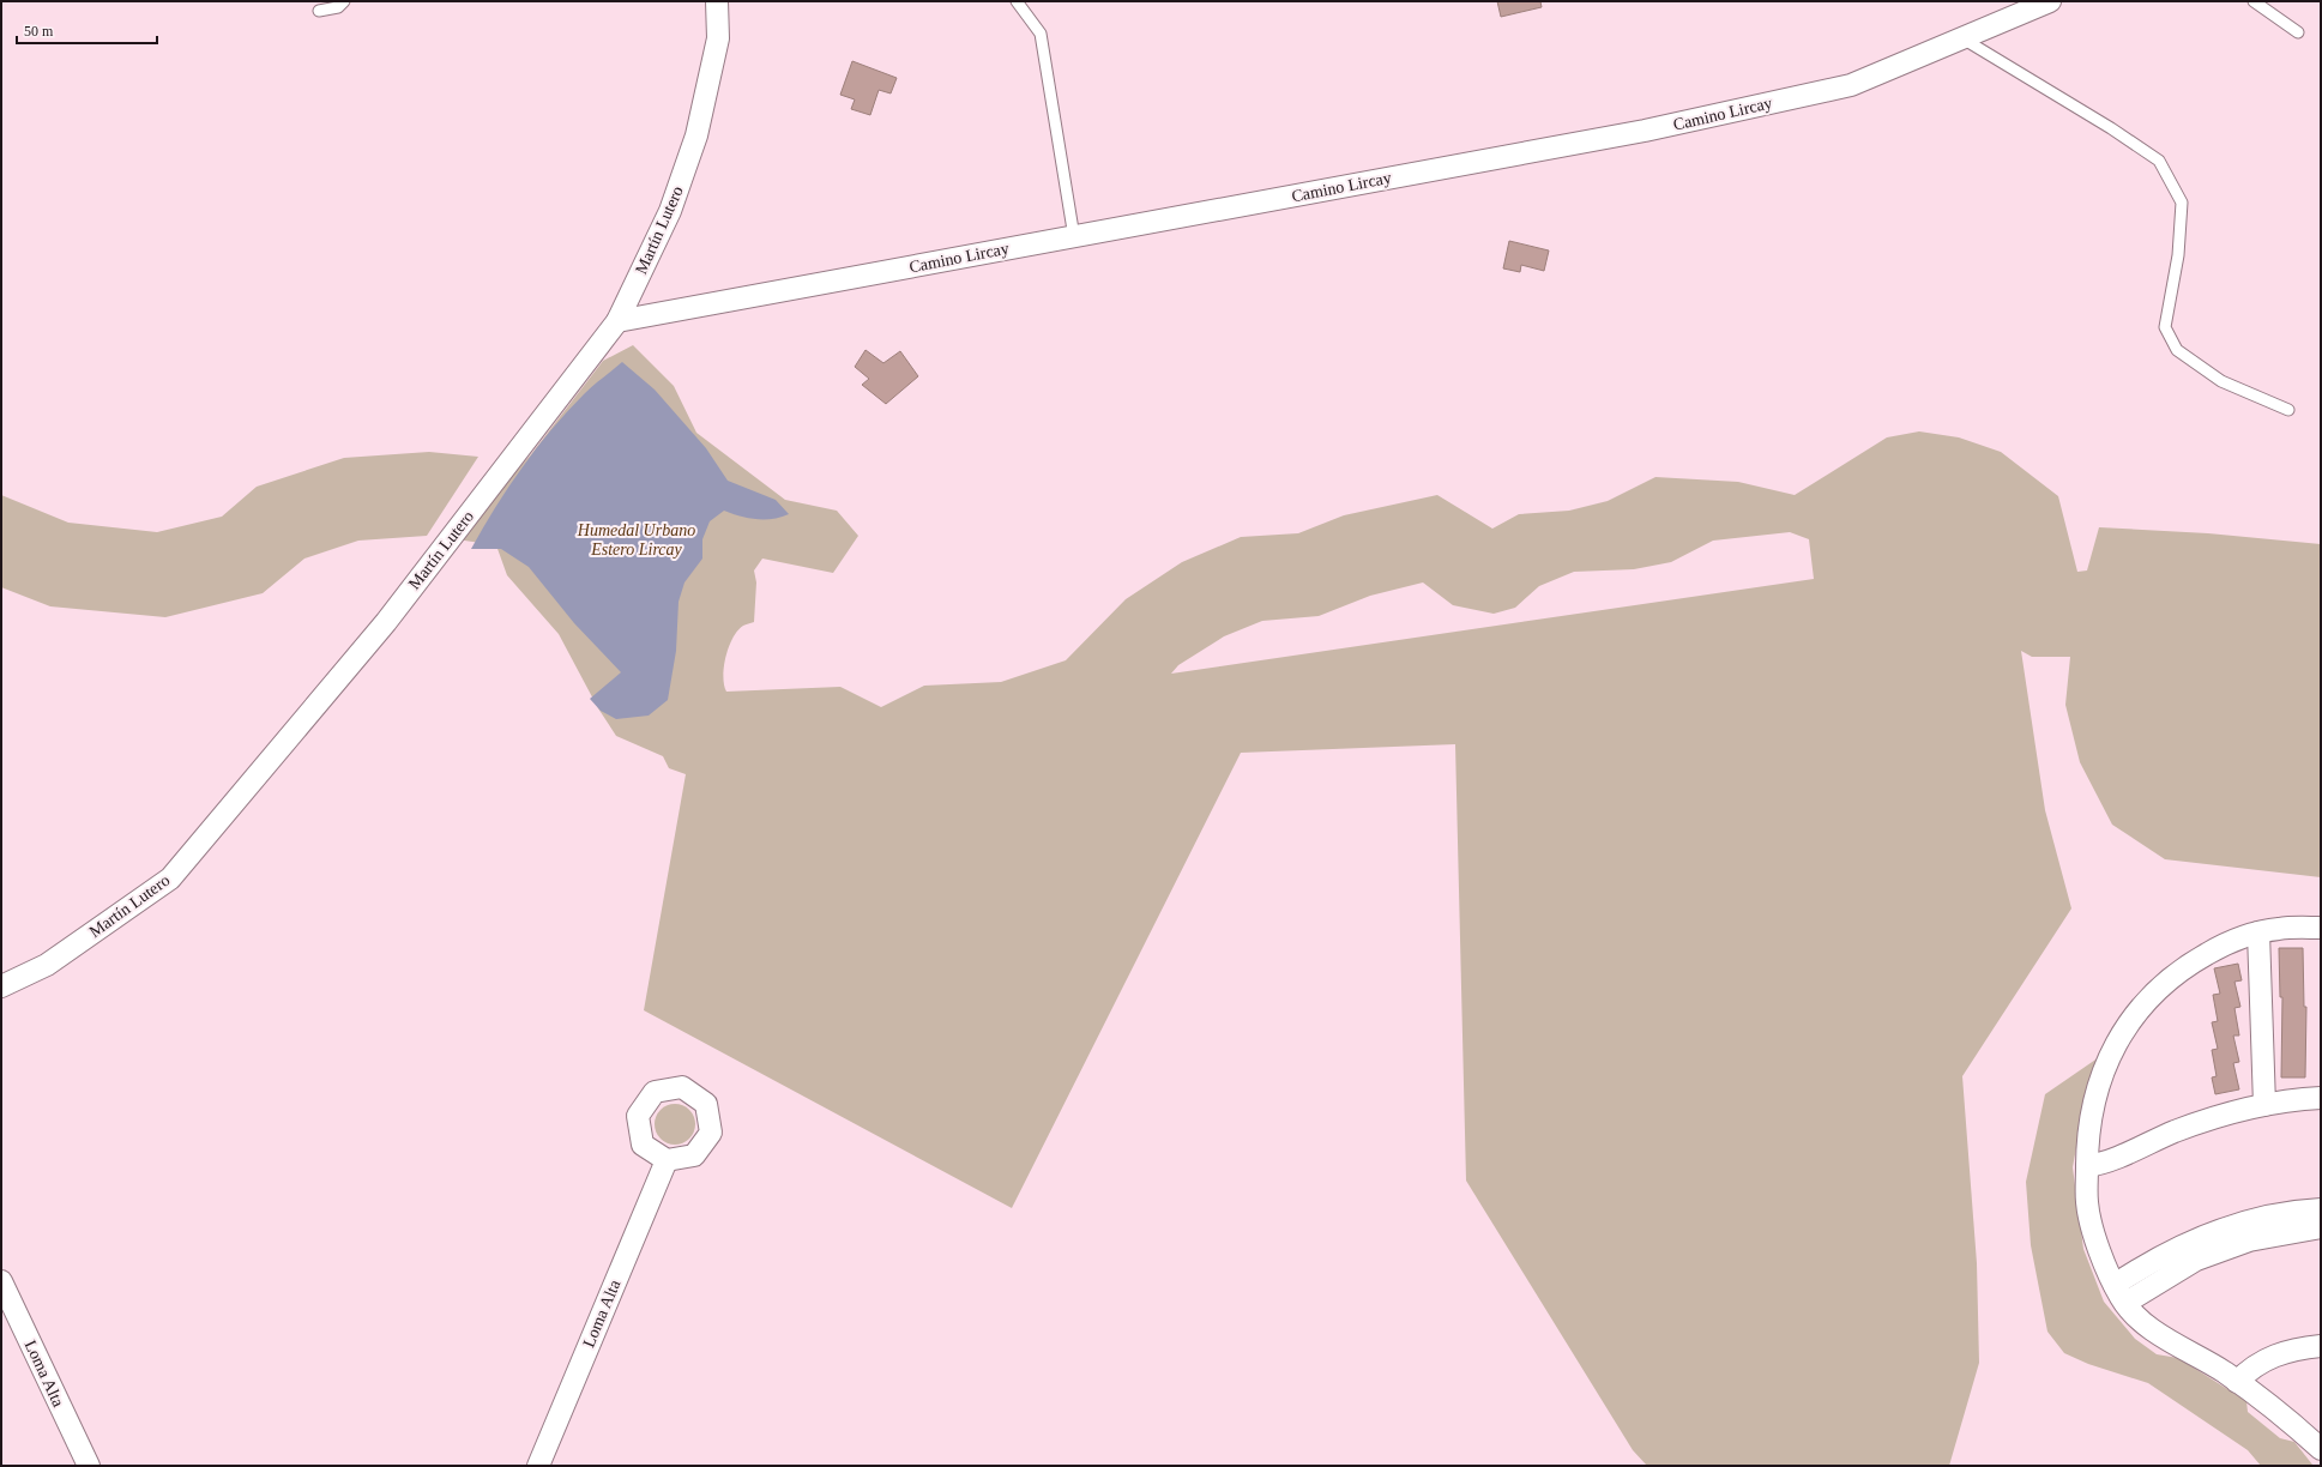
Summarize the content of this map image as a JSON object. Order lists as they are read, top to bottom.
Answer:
{
  "streets": {
    "street": ["Camino Lircay", "Martín Lutero", "Loma Alta"]
  },
  "crossings": [
    ["Camino Lircay", "Martín Lutero"]
  ],
  "parks": ["Humedal Urbano Estero Lircay"],
  "scale_bar": "50 m"
}
